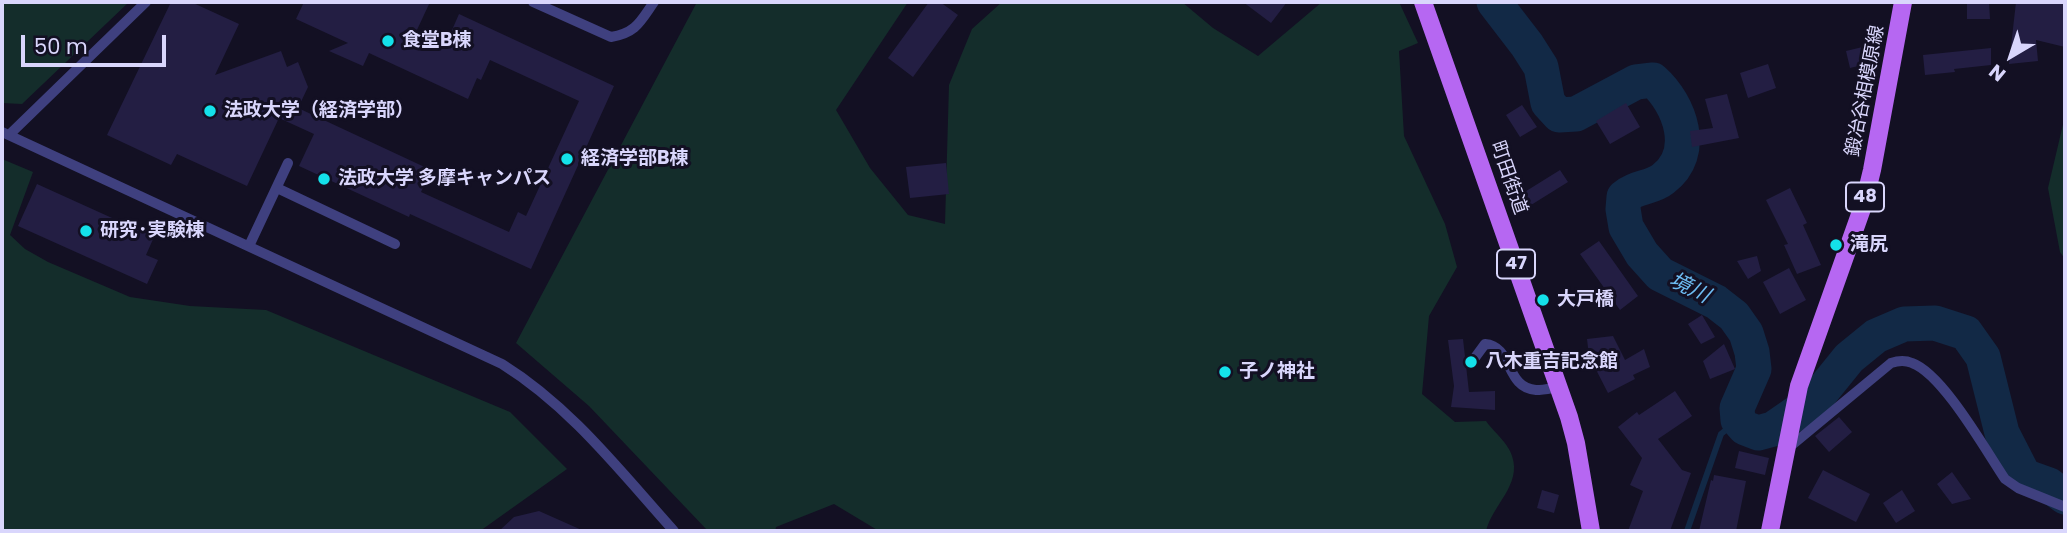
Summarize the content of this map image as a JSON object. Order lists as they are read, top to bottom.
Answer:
{
  "streets": {
    "main road": [
      "鍛冶谷相模原線",
      "町田街道",
      "48",
      "47"
    ]
  },
  "crossings": [
    ["鍛冶谷相模原線", "48"]
  ],
  "water": ["境川"],
  "places": [
    "食堂B棟",
    "法政大学（経済学部）",
    "経済学部B棟",
    "法政大学 多摩キャンパス",
    "研究･実験棟",
    "滝尻",
    "大戸橋",
    "八木重吉記念館",
    "子ノ神社"
  ],
  "scale_bar": "50 m",
  "north": "bottom left"
}
